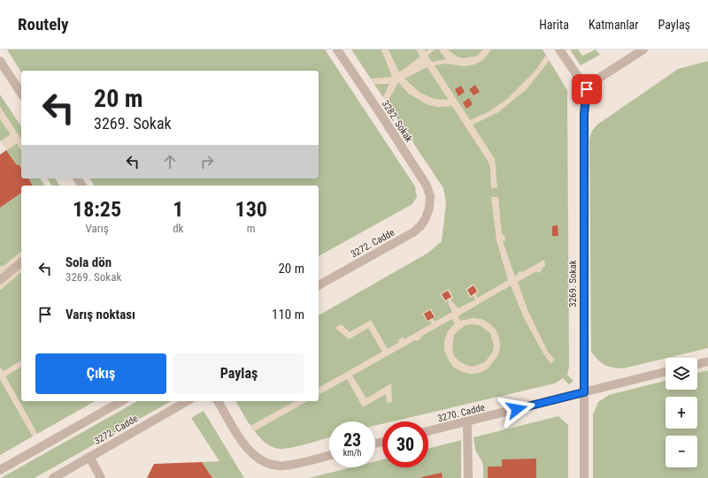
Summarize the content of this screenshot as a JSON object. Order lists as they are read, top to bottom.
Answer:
{
  "streets": {
    "street": [
      "3282. Sokak",
      "3272. Cadde",
      "3269. Sokak",
      "3270. Cadde"
    ]
  },
  "crossings": [
    ["3282. Sokak", "3272. Cadde"],
    ["3269. Sokak", "3270. Cadde"]
  ],
  "page": {
    "header": "Routely",
    "nav": ["Harita", "Katmanlar", "Paylaş"],
    "turn": ["20 m", "3269. Sokak"],
    "eta": [
      "18:25",
      "Varış",
      "1",
      "dk",
      "130",
      "m"
    ],
    "list": [
      {
        "name": "Sola dön",
        "note": "3269. Sokak",
        "value": "20 m"
      },
      {
        "name": "Varış noktası",
        "value": "110 m"
      }
    ],
    "buttons": ["Çıkış", "Paylaş"],
    "map_buttons": ["+", "−"],
    "speed": "23 km/h",
    "limit": "30"
  }
}
